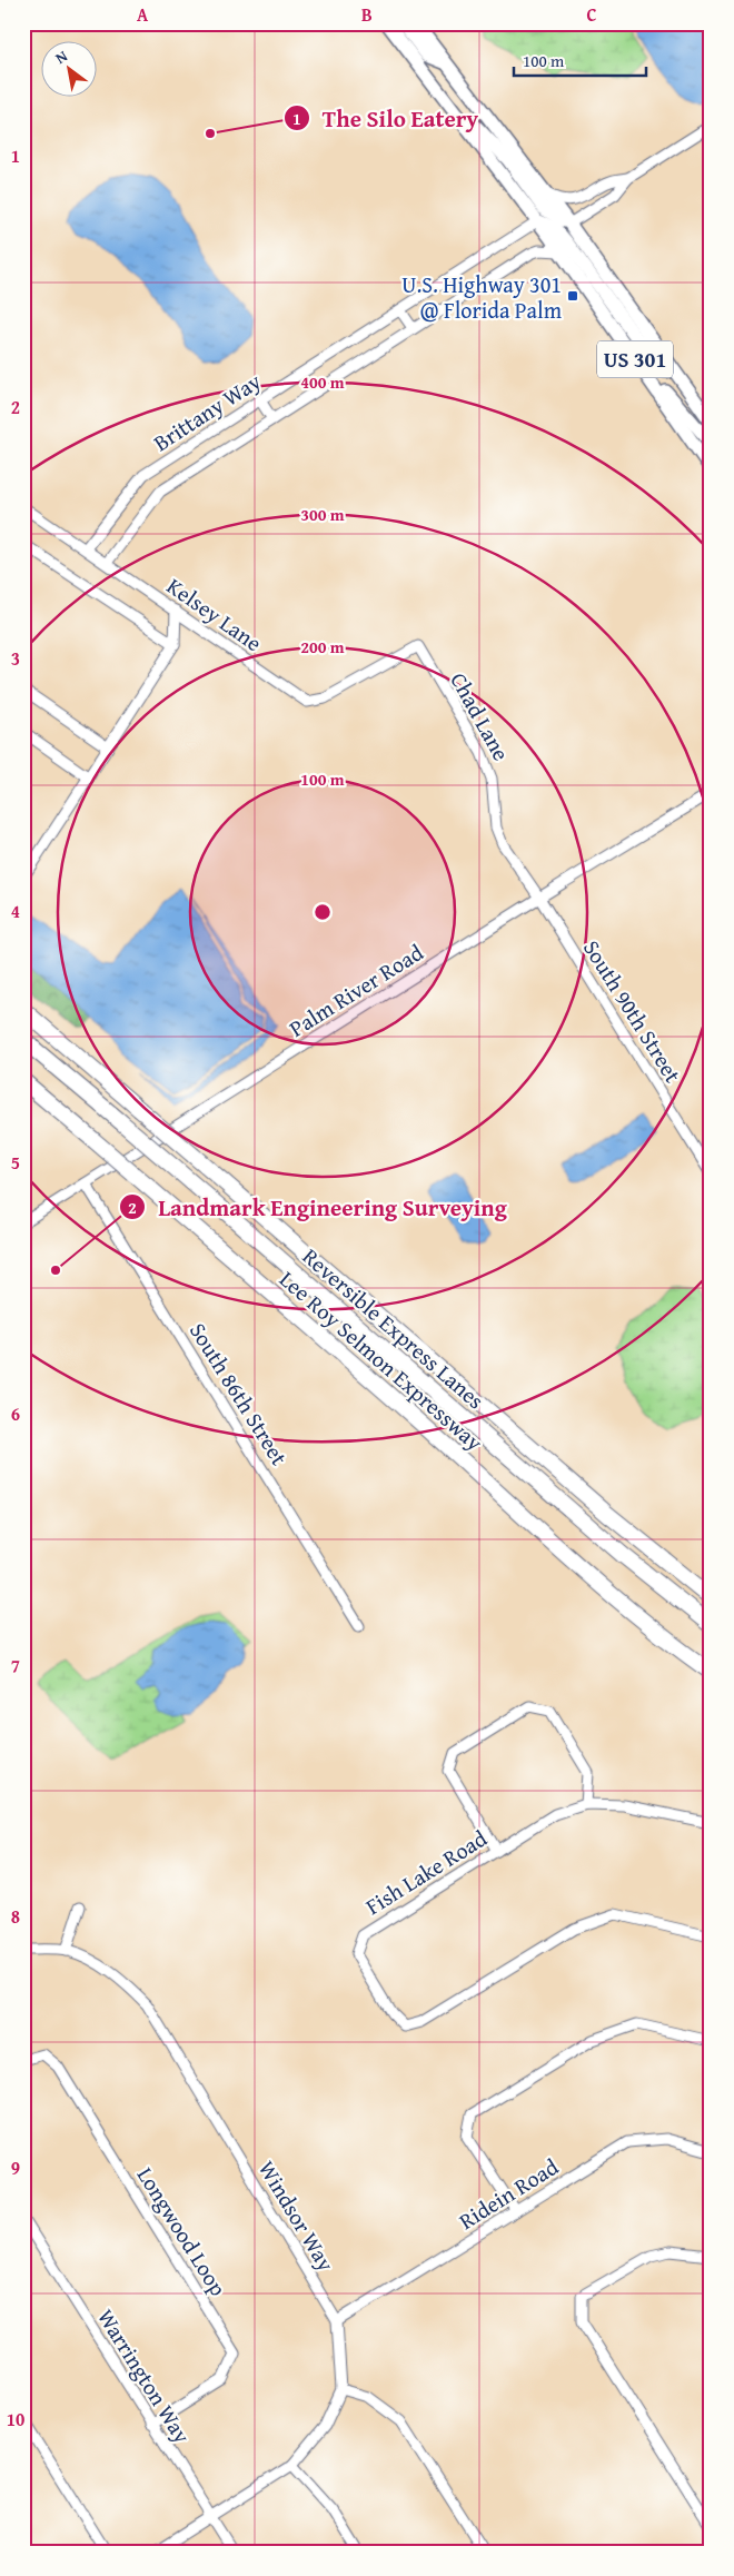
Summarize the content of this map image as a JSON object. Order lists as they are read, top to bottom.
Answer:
{
  "streets": {
    "highway": ["Reversible Express Lanes", "Lee Roy Selmon Expressway"],
    "main road": ["US 301"],
    "street": [
      "Brittany Way",
      "Kelsey Lane",
      "Chad Lane",
      "Palm River Road",
      "South 90th Street",
      "South 86th Street",
      "Fish Lake Road",
      "Ridein Road",
      "Windsor Way",
      "Longwood Loop",
      "Warrington Way"
    ]
  },
  "crossings": [
    ["US 301", "Brittany Way"],
    ["Brittany Way", "Kelsey Lane"],
    ["Kelsey Lane", "Chad Lane"],
    ["Chad Lane", "Palm River Road"],
    ["Chad Lane", "South 90th Street"],
    ["Palm River Road", "South 90th Street"],
    ["Palm River Road", "South 86th Street"],
    ["Ridein Road", "Windsor Way"],
    ["Longwood Loop", "Warrington Way"]
  ],
  "places": {
    "other": ["The Silo Eatery", "Landmark Engineering Surveying"],
    "transit": ["U.S. Highway 301 @ Florida Palm"]
  },
  "scale_bar": "100 m",
  "north": "top left",
  "grid": {
    "columns": ["A", "B", "C"],
    "rows": [
      "1",
      "2",
      "3",
      "4",
      "5",
      "6",
      "7",
      "8",
      "9",
      "10"
    ]
  },
  "rings": [
    "400 m",
    "300 m",
    "200 m",
    "100 m"
  ]
}
